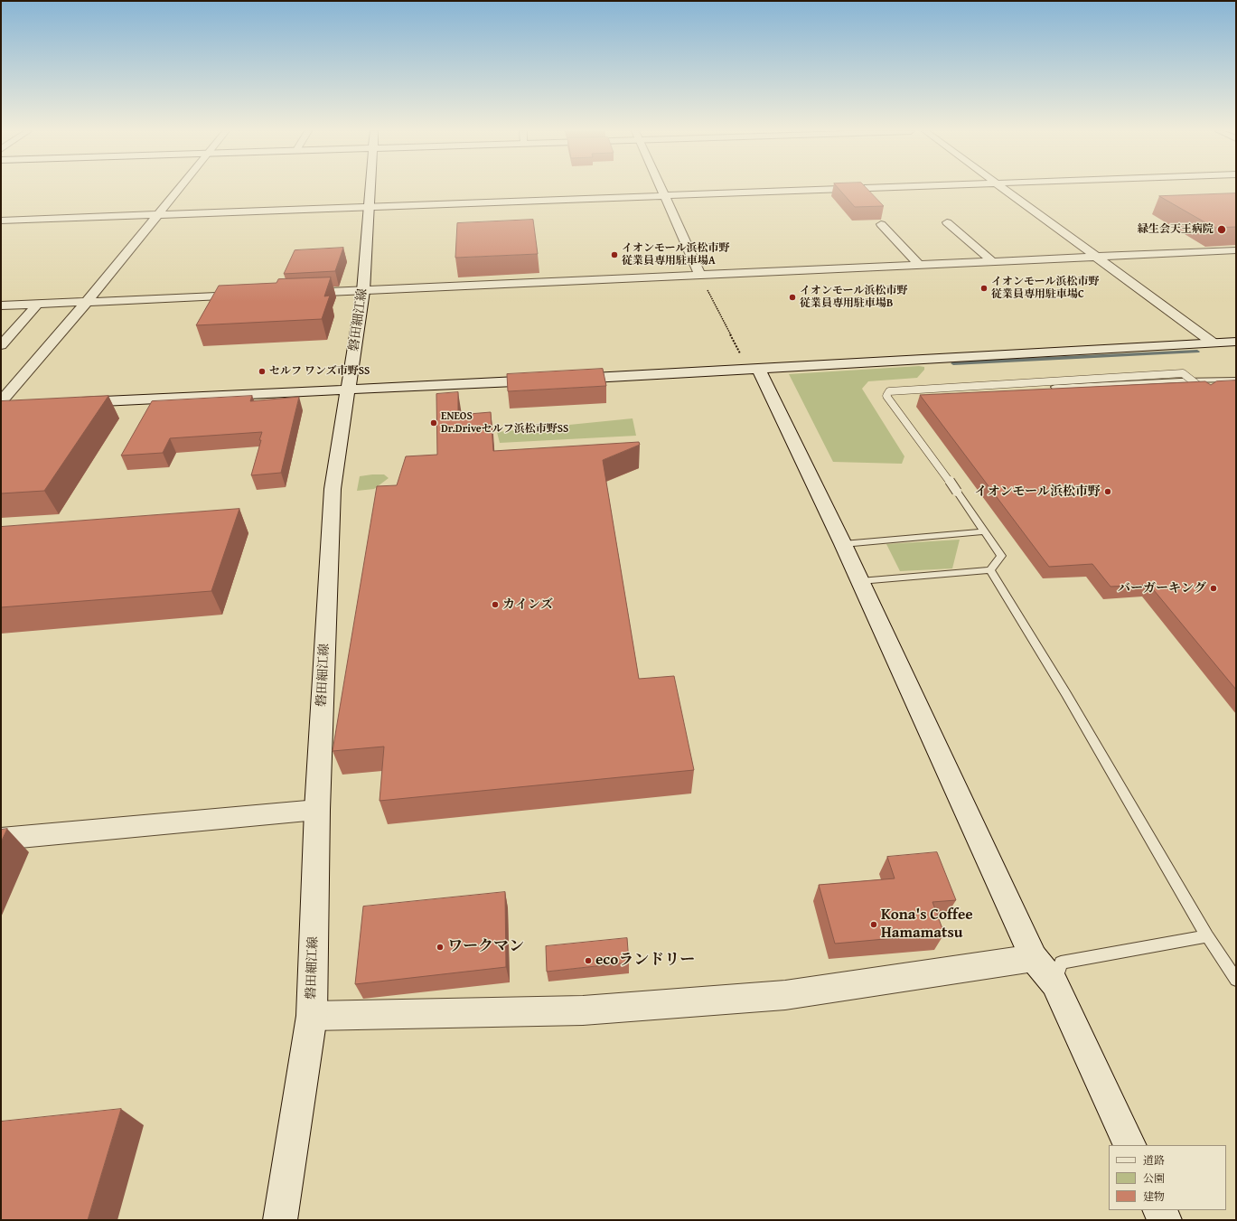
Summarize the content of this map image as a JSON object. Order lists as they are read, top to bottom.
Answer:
{
  "streets": {
    "street": ["磐田細江線"]
  },
  "places": [
    "緑生会天王病院",
    "イオンモール浜松市野 従業員専用駐車場A",
    "イオンモール浜松市野 従業員専用駐車場C",
    "イオンモール浜松市野 従業員専用駐車場B",
    "セルフ ワンズ市野SS",
    "ENEOS Dr.Driveセルフ浜松市野SS",
    "イオンモール浜松市野",
    "バーガーキング",
    "カインズ",
    "Kona's Coffee Hamamatsu",
    "ワークマン",
    "ecoランドリー"
  ],
  "legend": ["道路", "公園", "建物"]
}
